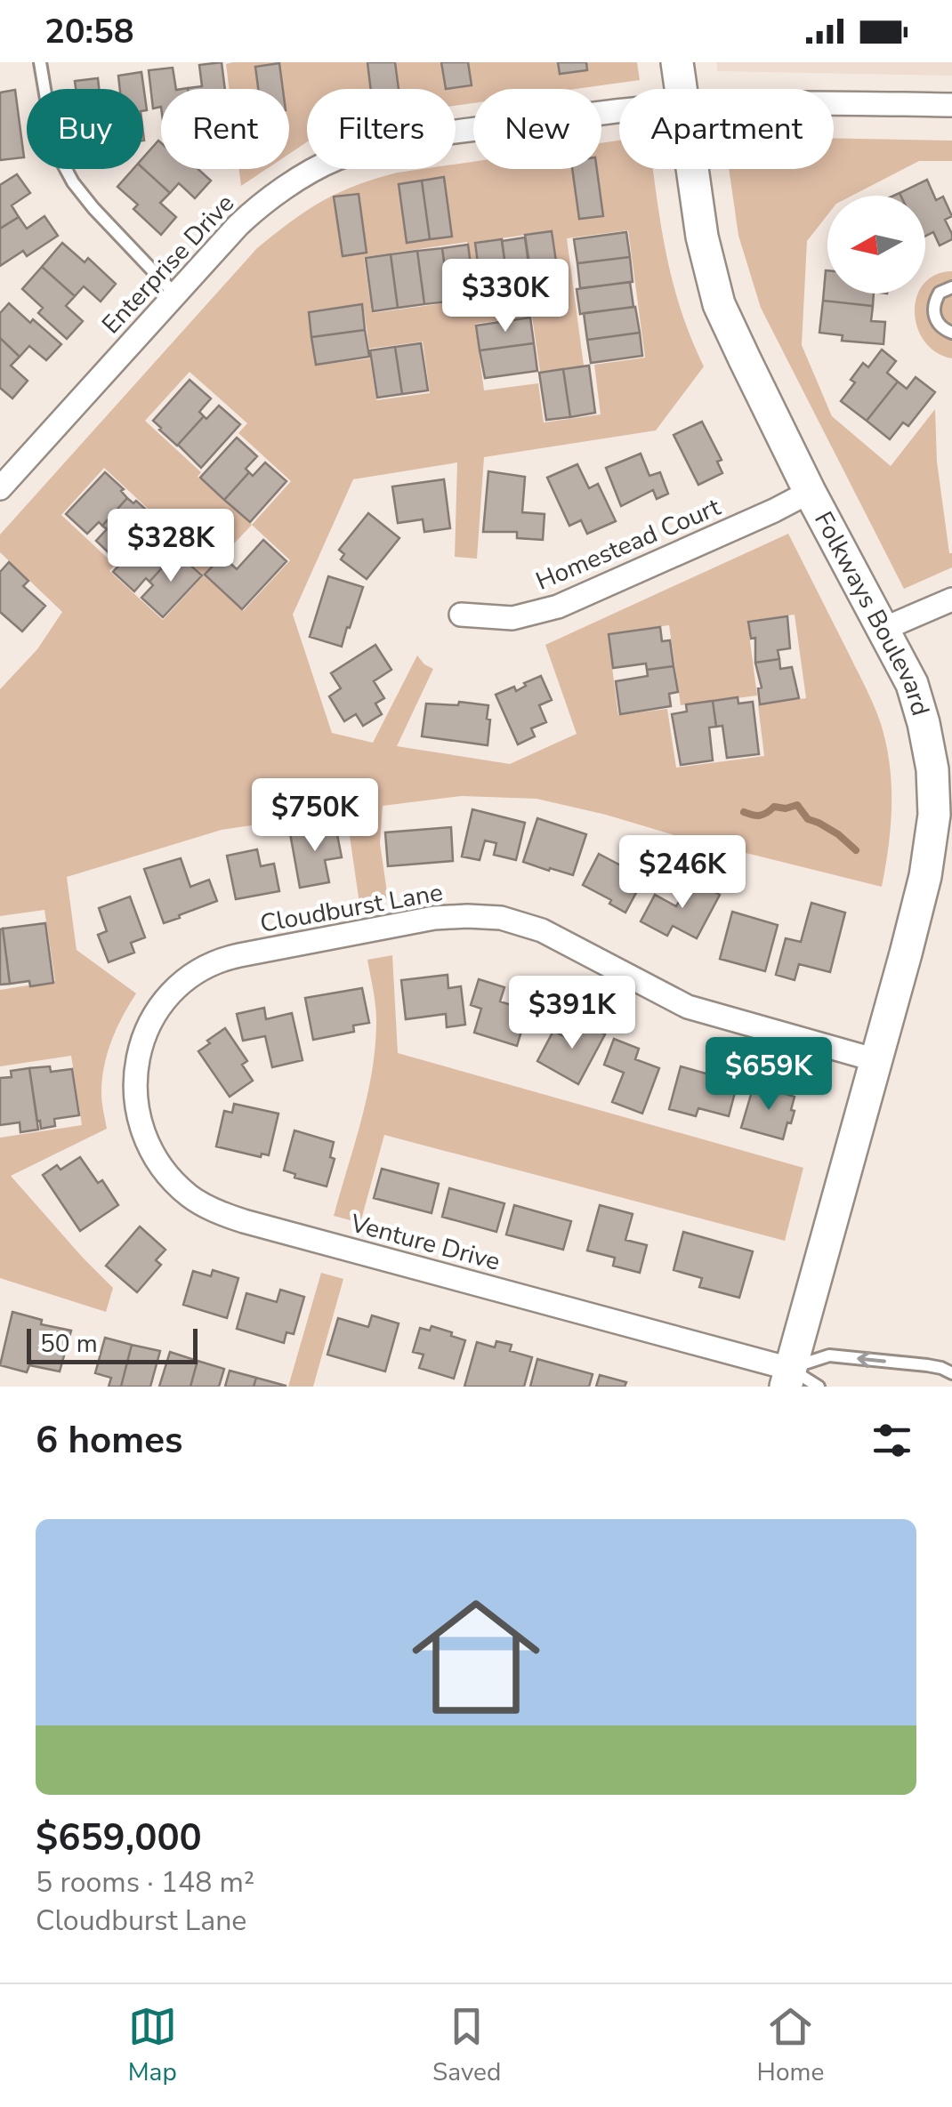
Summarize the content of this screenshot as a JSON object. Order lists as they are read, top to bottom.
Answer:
{
  "streets": {
    "street": [
      "Enterprise Drive",
      "Homestead Court",
      "Folkways Boulevard",
      "Cloudburst Lane",
      "Venture Drive"
    ]
  },
  "crossings": [
    ["Homestead Court", "Folkways Boulevard"],
    ["Folkways Boulevard", "Cloudburst Lane"],
    ["Folkways Boulevard", "Venture Drive"],
    ["Cloudburst Lane", "Venture Drive"]
  ],
  "scale_bar": "50 m",
  "north": "left",
  "page": {
    "status": "20:58",
    "chip": [
      "Buy",
      "Rent",
      "Filters",
      "New",
      "Apartment"
    ],
    "price": [
      "$330K",
      "$328K",
      "$750K",
      "$246K",
      "$391K",
      "$659K"
    ],
    "scale": "50 m",
    "heading": "6 homes",
    "list": [
      {
        "name": "$659,000",
        "note": "5 rooms · 148 m² · Cloudburst Lane"
      }
    ],
    "tabs": ["Map", "Saved", "Home"]
  }
}
